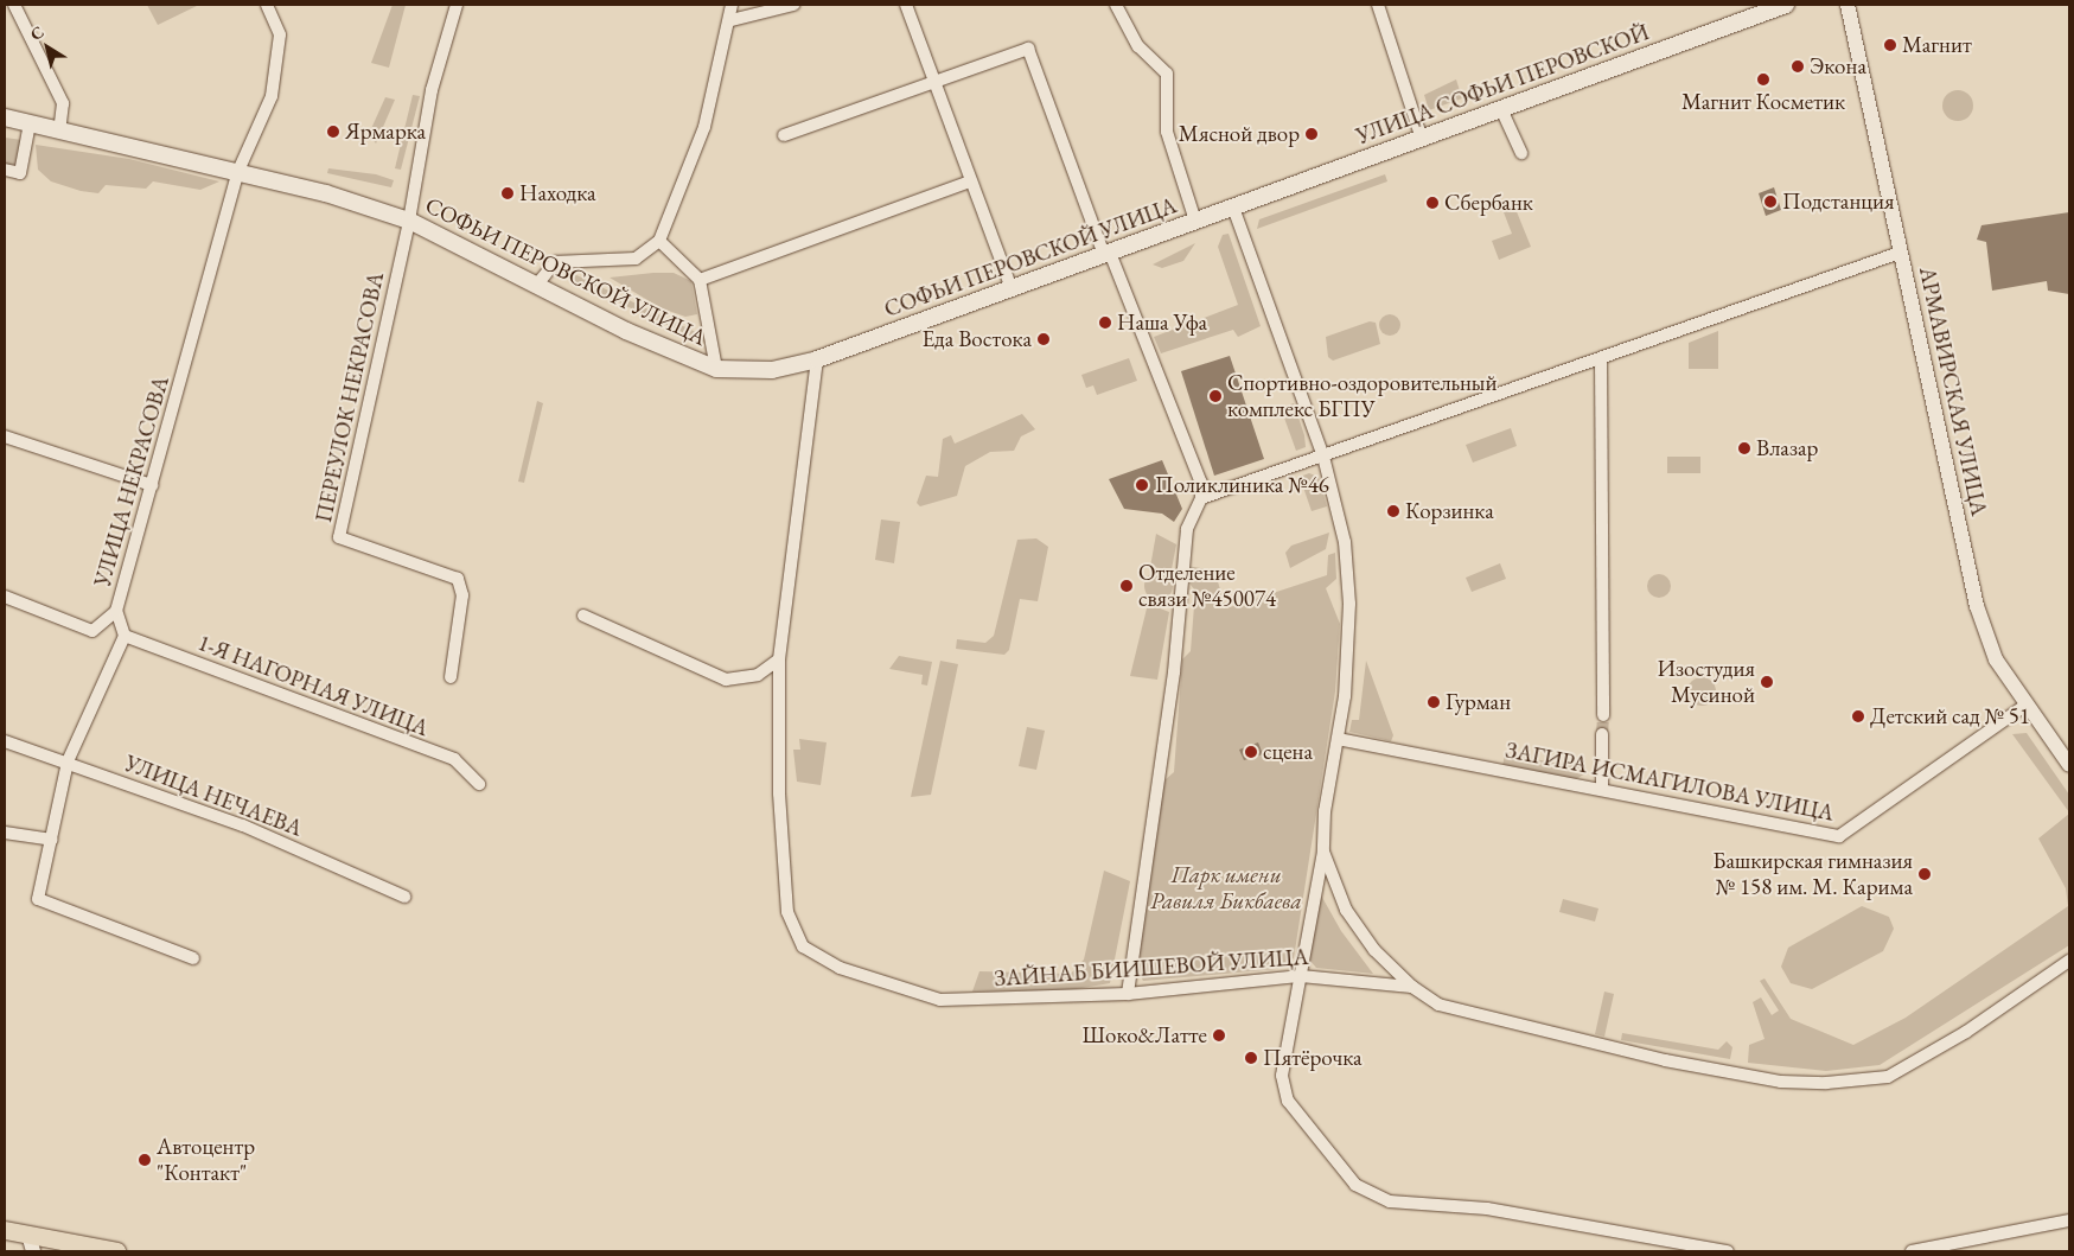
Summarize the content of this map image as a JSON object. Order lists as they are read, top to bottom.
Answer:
{
  "streets": {
    "main road": ["УЛИЦА СОФЬИ ПЕРОВСКОЙ", "СОФЬИ ПЕРОВСКОЙ УЛИЦА"],
    "street": [
      "АРМАВИРСКАЯ УЛИЦА",
      "ПЕРЕУЛОК НЕКРАСОВА",
      "УЛИЦА НЕКРАСОВА",
      "1-Я НАГОРНАЯ УЛИЦА",
      "ЗАГИРА ИСМАГИЛОВА УЛИЦА",
      "УЛИЦА НЕЧАЕВА",
      "ЗАЙНАБ БИИШЕВОЙ УЛИЦА"
    ]
  },
  "crossings": [
    ["УЛИЦА СОФЬИ ПЕРОВСКОЙ", "СОФЬИ ПЕРОВСКОЙ УЛИЦА"],
    ["УЛИЦА СОФЬИ ПЕРОВСКОЙ", "ЗАЙНАБ БИИШЕВОЙ УЛИЦА"],
    ["СОФЬИ ПЕРОВСКОЙ УЛИЦА", "ПЕРЕУЛОК НЕКРАСОВА"],
    ["СОФЬИ ПЕРОВСКОЙ УЛИЦА", "УЛИЦА НЕКРАСОВА"],
    ["СОФЬИ ПЕРОВСКОЙ УЛИЦА", "ЗАЙНАБ БИИШЕВОЙ УЛИЦА"],
    ["АРМАВИРСКАЯ УЛИЦА", "ЗАГИРА ИСМАГИЛОВА УЛИЦА"],
    ["УЛИЦА НЕКРАСОВА", "1-Я НАГОРНАЯ УЛИЦА"],
    ["ЗАГИРА ИСМАГИЛОВА УЛИЦА", "ЗАЙНАБ БИИШЕВОЙ УЛИЦА"]
  ],
  "parks": ["Парк имени Равиля Бикбаева"],
  "places": [
    "Магнит",
    "Экона",
    "Магнит Косметик",
    "Ярмарка",
    "Мясной двор",
    "Находка",
    "Подстанция",
    "Сбербанк",
    "Наша Уфа",
    "Еда Востока",
    "Спортивно-оздоровительный комплекс БГПУ",
    "Влазар",
    "Поликлиника №46",
    "Корзинка",
    "Отделение связи №450074",
    "Изостудия Мусиной",
    "Гурман",
    "Детский сад № 51",
    "сцена",
    "Башкирская гимназия № 158 им. М. Карима",
    "Шоко&Латте",
    "Пятёрочка",
    "Автоцентр \"Контакт\""
  ],
  "north": "top left"
}
